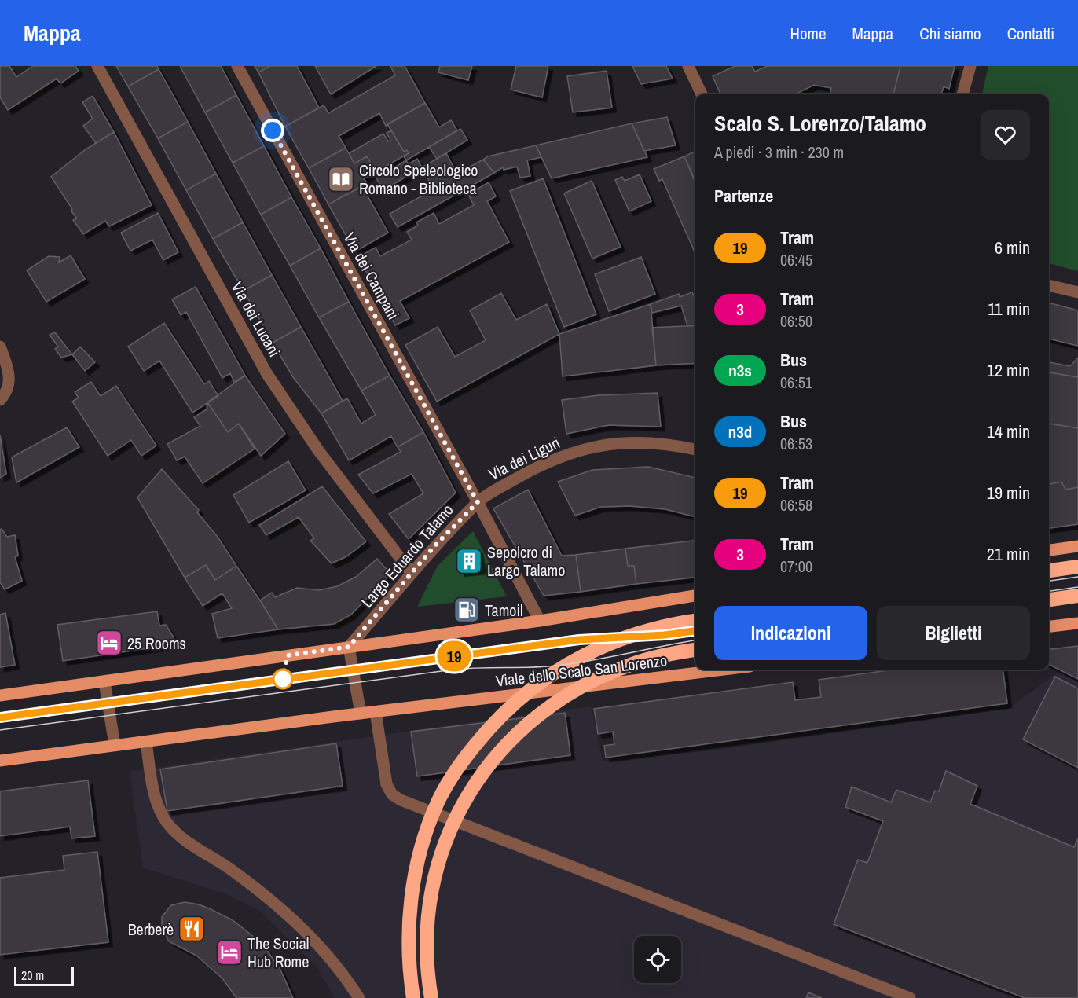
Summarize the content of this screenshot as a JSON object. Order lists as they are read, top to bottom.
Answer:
{
  "streets": {
    "main road": ["Viale dello Scalo San Lorenzo"],
    "street": [
      "Via dei Campani",
      "Via dei Lucani",
      "Via dei Liguri",
      "Largo Eduardo Talamo"
    ]
  },
  "crossings": [
    ["Via dei Campani", "Via dei Liguri"],
    ["Via dei Campani", "Largo Eduardo Talamo"],
    ["Via dei Lucani", "Largo Eduardo Talamo"],
    ["Via dei Liguri", "Largo Eduardo Talamo"]
  ],
  "places": {
    "library": ["Circolo Speleologico Romano - Biblioteca"],
    "building": ["Sepolcro di Largo Talamo"],
    "fuel station": ["Tamoil"],
    "hotel": ["25 Rooms", "The Social Hub Rome"],
    "restaurant": ["Berberè"]
  },
  "lines": ["tram line 19"],
  "scale_bar": "20 m",
  "page": {
    "header": "Mappa",
    "nav": [
      "Home",
      "Mappa",
      "Chi siamo",
      "Contatti"
    ],
    "on_map": "19",
    "heading": [
      ["Scalo S. Lorenzo/Talamo", "A piedi · 3 min · 230 m"],
      "Partenze"
    ],
    "list": [
      {
        "mark": "19",
        "name": "Tram",
        "note": "06:45",
        "value": "6 min"
      },
      {
        "mark": "3",
        "name": "Tram",
        "note": "06:50",
        "value": "11 min"
      },
      {
        "mark": "n3s",
        "name": "Bus",
        "note": "06:51",
        "value": "12 min"
      },
      {
        "mark": "n3d",
        "name": "Bus",
        "note": "06:53",
        "value": "14 min"
      },
      {
        "mark": "19",
        "name": "Tram",
        "note": "06:58",
        "value": "19 min"
      },
      {
        "mark": "3",
        "name": "Tram",
        "note": "07:00",
        "value": "21 min"
      }
    ],
    "buttons": ["Indicazioni", "Biglietti"],
    "scale": "20 m"
  }
}
